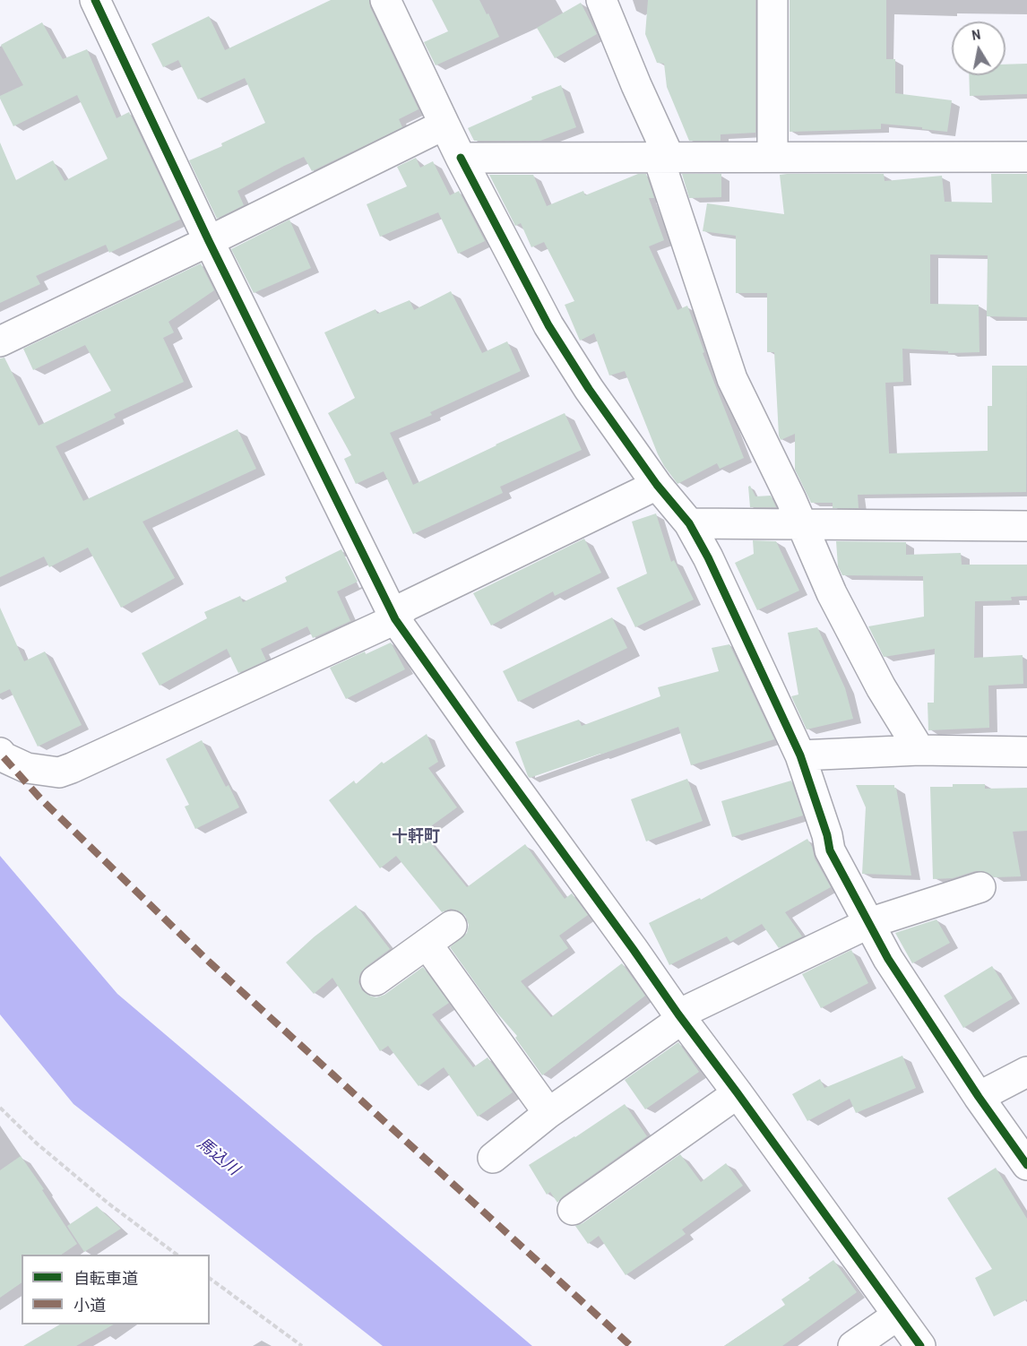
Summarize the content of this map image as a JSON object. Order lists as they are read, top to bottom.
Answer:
{
  "districts": ["十軒町"],
  "water": ["馬込川"],
  "legend": ["自転車道", "小道"],
  "north": "top"
}
